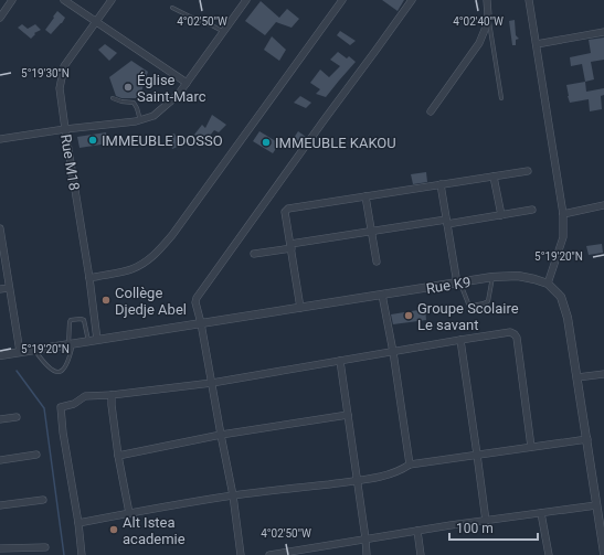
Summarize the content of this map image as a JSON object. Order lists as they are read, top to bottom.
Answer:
{
  "streets": {
    "street": ["Rue M18", "Rue K9"]
  },
  "crossings": [
    ["Rue M18", "Rue K9"]
  ],
  "places": [
    "Église Saint-Marc",
    "IMMEUBLE DOSSO",
    "IMMEUBLE KAKOU",
    "Collège Djedje Abel",
    "Groupe Scolaire Le savant",
    "Alt Istea academie"
  ],
  "scale_bar": "100 m",
  "coordinates": [
    "4°02'50\"W",
    "4°02'40\"W",
    "5°19'30\"N",
    "5°19'20\"N"
  ]
}
